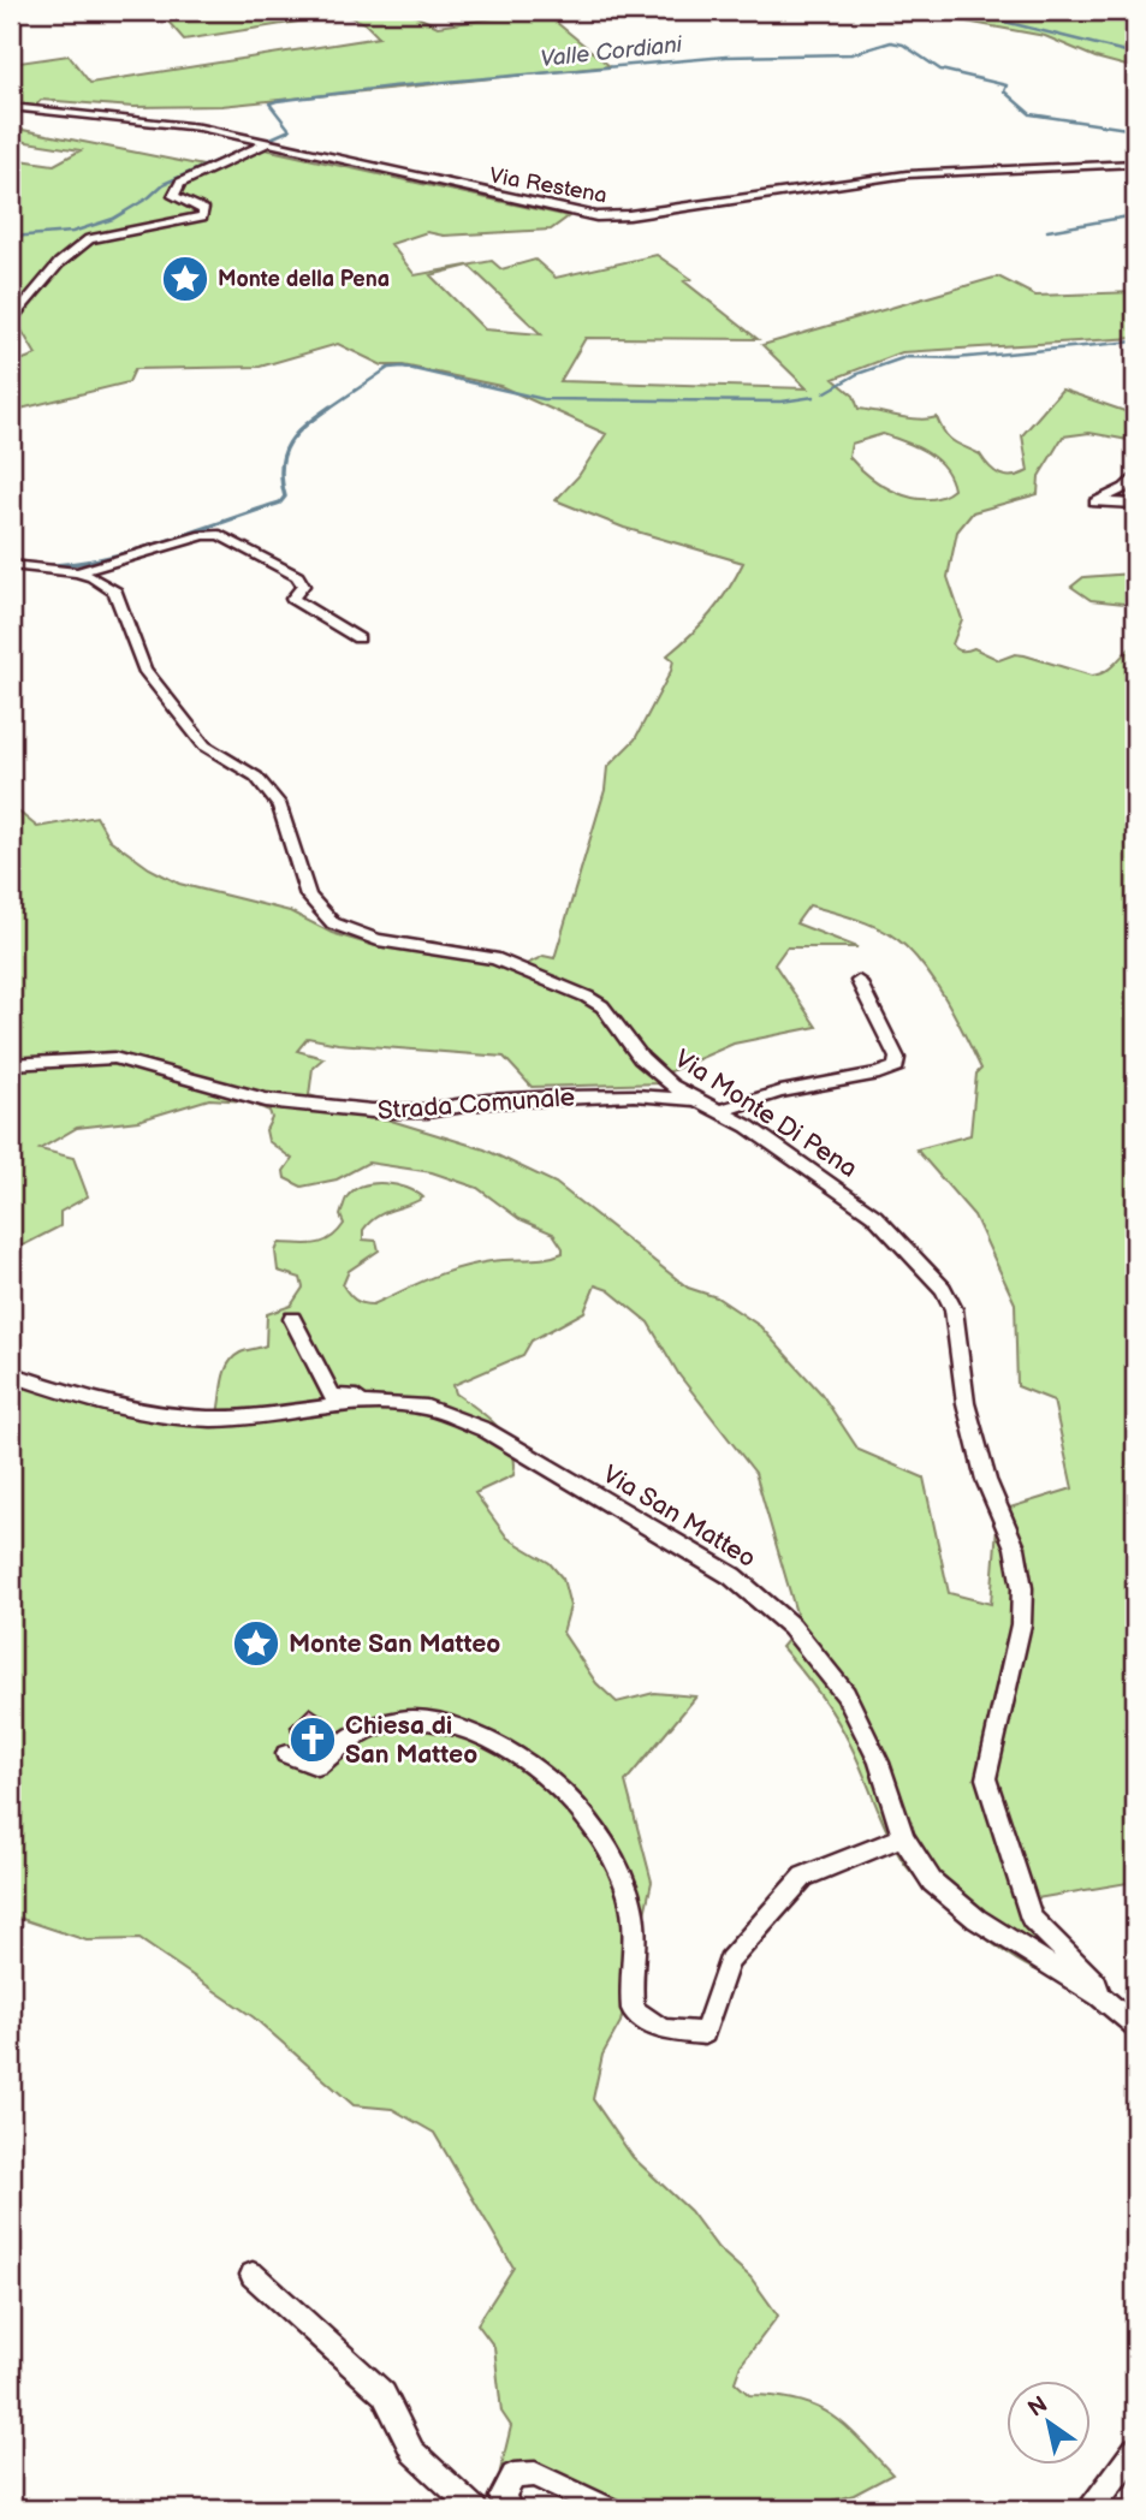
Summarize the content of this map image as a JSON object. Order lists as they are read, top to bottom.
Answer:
{
  "streets": {
    "street": [
      "Via Restena",
      "Strada Comunale",
      "Via Monte Di Pena",
      "Via San Matteo"
    ]
  },
  "crossings": [
    ["Strada Comunale", "Via Monte Di Pena"],
    ["Via Monte Di Pena", "Via San Matteo"]
  ],
  "water": ["Valle Cordiani"],
  "places": {
    "place": ["Monte della Pena", "Monte San Matteo"],
    "church": ["Chiesa di San Matteo"]
  },
  "north": "top left"
}
